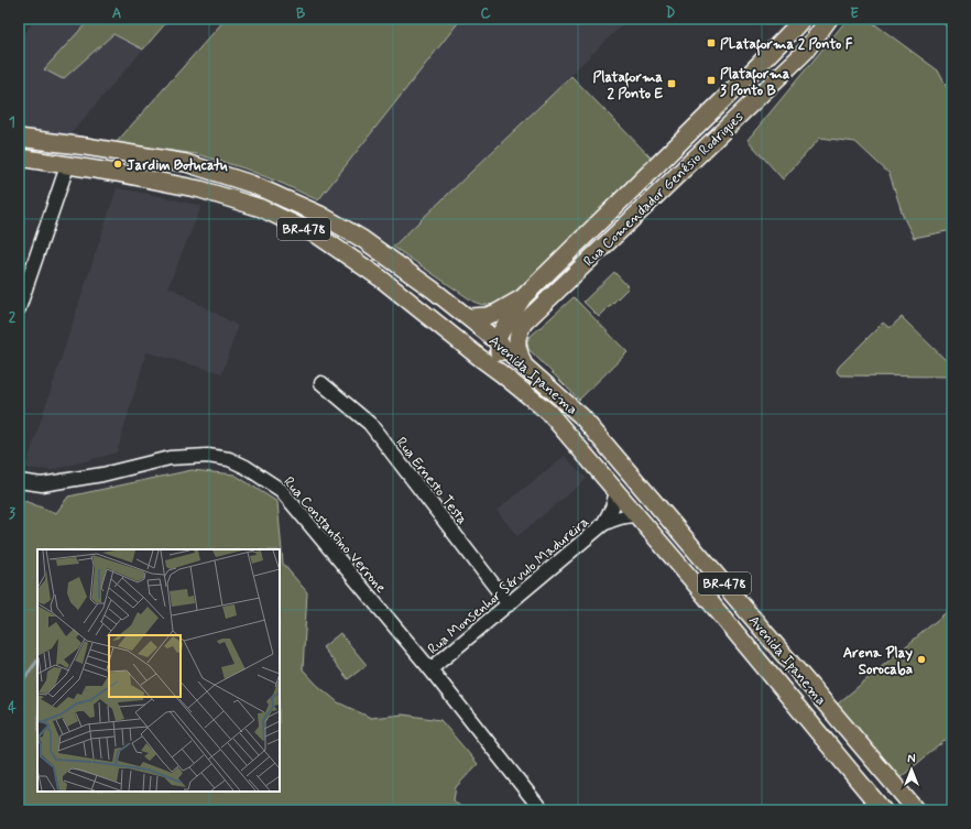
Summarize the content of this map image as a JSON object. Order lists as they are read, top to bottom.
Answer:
{
  "streets": {
    "main road": ["Rua Comendador Genésio Rodrigues", "BR-478", "Avenida Ipanema"],
    "street": ["Rua Ernesto Testa", "Rua Constantino Verrone", "Rua Monsenhor Sérvulo Madureira"]
  },
  "crossings": [
    ["Rua Comendador Genésio Rodrigues", "Avenida Ipanema"],
    ["Avenida Ipanema", "Rua Monsenhor Sérvulo Madureira"],
    ["Rua Ernesto Testa", "Rua Monsenhor Sérvulo Madureira"],
    ["Rua Constantino Verrone", "Rua Monsenhor Sérvulo Madureira"]
  ],
  "places": {
    "transit": ["PLataforma 2 Ponto F", "Plataforma 3 Ponto B", "Plataforma 2 Ponto E"],
    "other": ["Jardim Botucatu", "Arena Play Sorocaba"]
  },
  "north": "top",
  "grid": {
    "columns": [
      "A",
      "B",
      "C",
      "D",
      "E"
    ],
    "rows": [
      "1",
      "2",
      "3",
      "4"
    ]
  }
}
